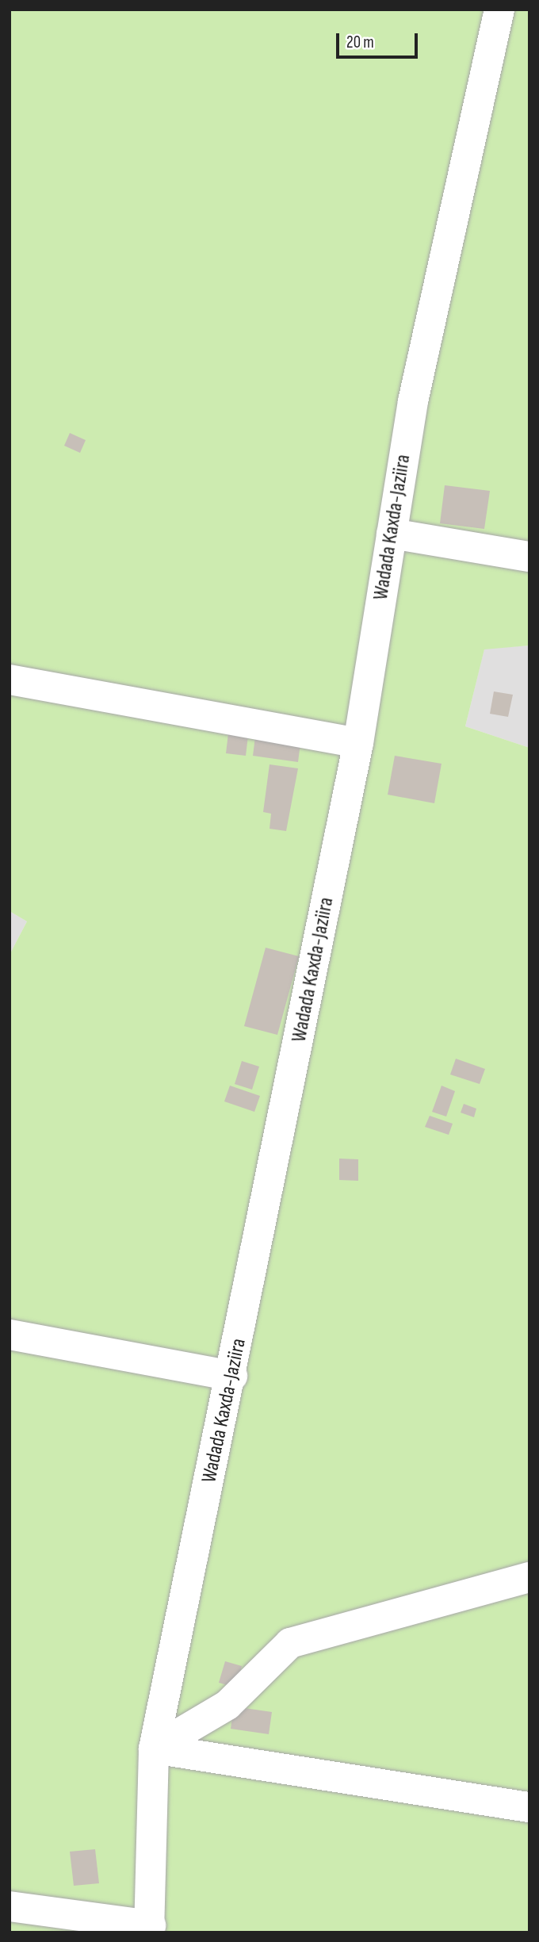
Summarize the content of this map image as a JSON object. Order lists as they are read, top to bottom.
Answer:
{
  "streets": {
    "street": ["Wadada Kaxda-Jaziira"]
  },
  "scale_bar": "20 m"
}
